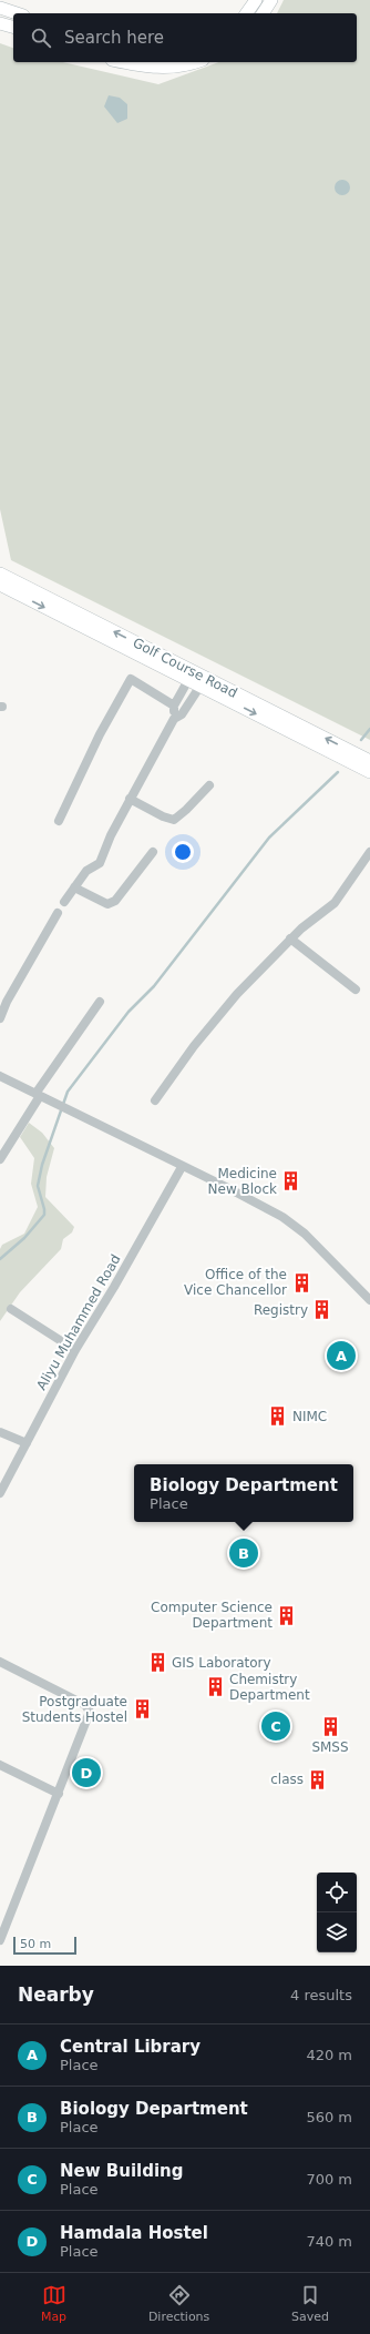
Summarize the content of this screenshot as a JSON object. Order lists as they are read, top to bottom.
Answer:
{
  "streets": {
    "street": ["Golf Course Road", "Aliyu Muhammed Road"]
  },
  "places": {
    "building": [
      "Medicine New Block",
      "Office of the Vice Chancellor",
      "Registry",
      "NIMC",
      "Computer Science Department",
      "GIS Laboratory",
      "Chemistry Department",
      "Postgraduate Students Hostel",
      "SMSS",
      "class"
    ]
  },
  "scale_bar": "50 m",
  "page": {
    "search": "Search here",
    "pins": [
      "A",
      "B",
      "C",
      "D"
    ],
    "popup": ["Biology Department", "Place"],
    "scale": "50 m",
    "heading": ["Nearby", "4 results"],
    "list": [
      {
        "mark": "A",
        "name": "Central Library",
        "note": "Place",
        "value": "420 m"
      },
      {
        "mark": "B",
        "name": "Biology Department",
        "note": "Place",
        "value": "560 m"
      },
      {
        "mark": "C",
        "name": "New Building",
        "note": "Place",
        "value": "700 m"
      },
      {
        "mark": "D",
        "name": "Hamdala Hostel",
        "note": "Place",
        "value": "740 m"
      }
    ],
    "nav": ["Map", "Directions", "Saved"]
  }
}
